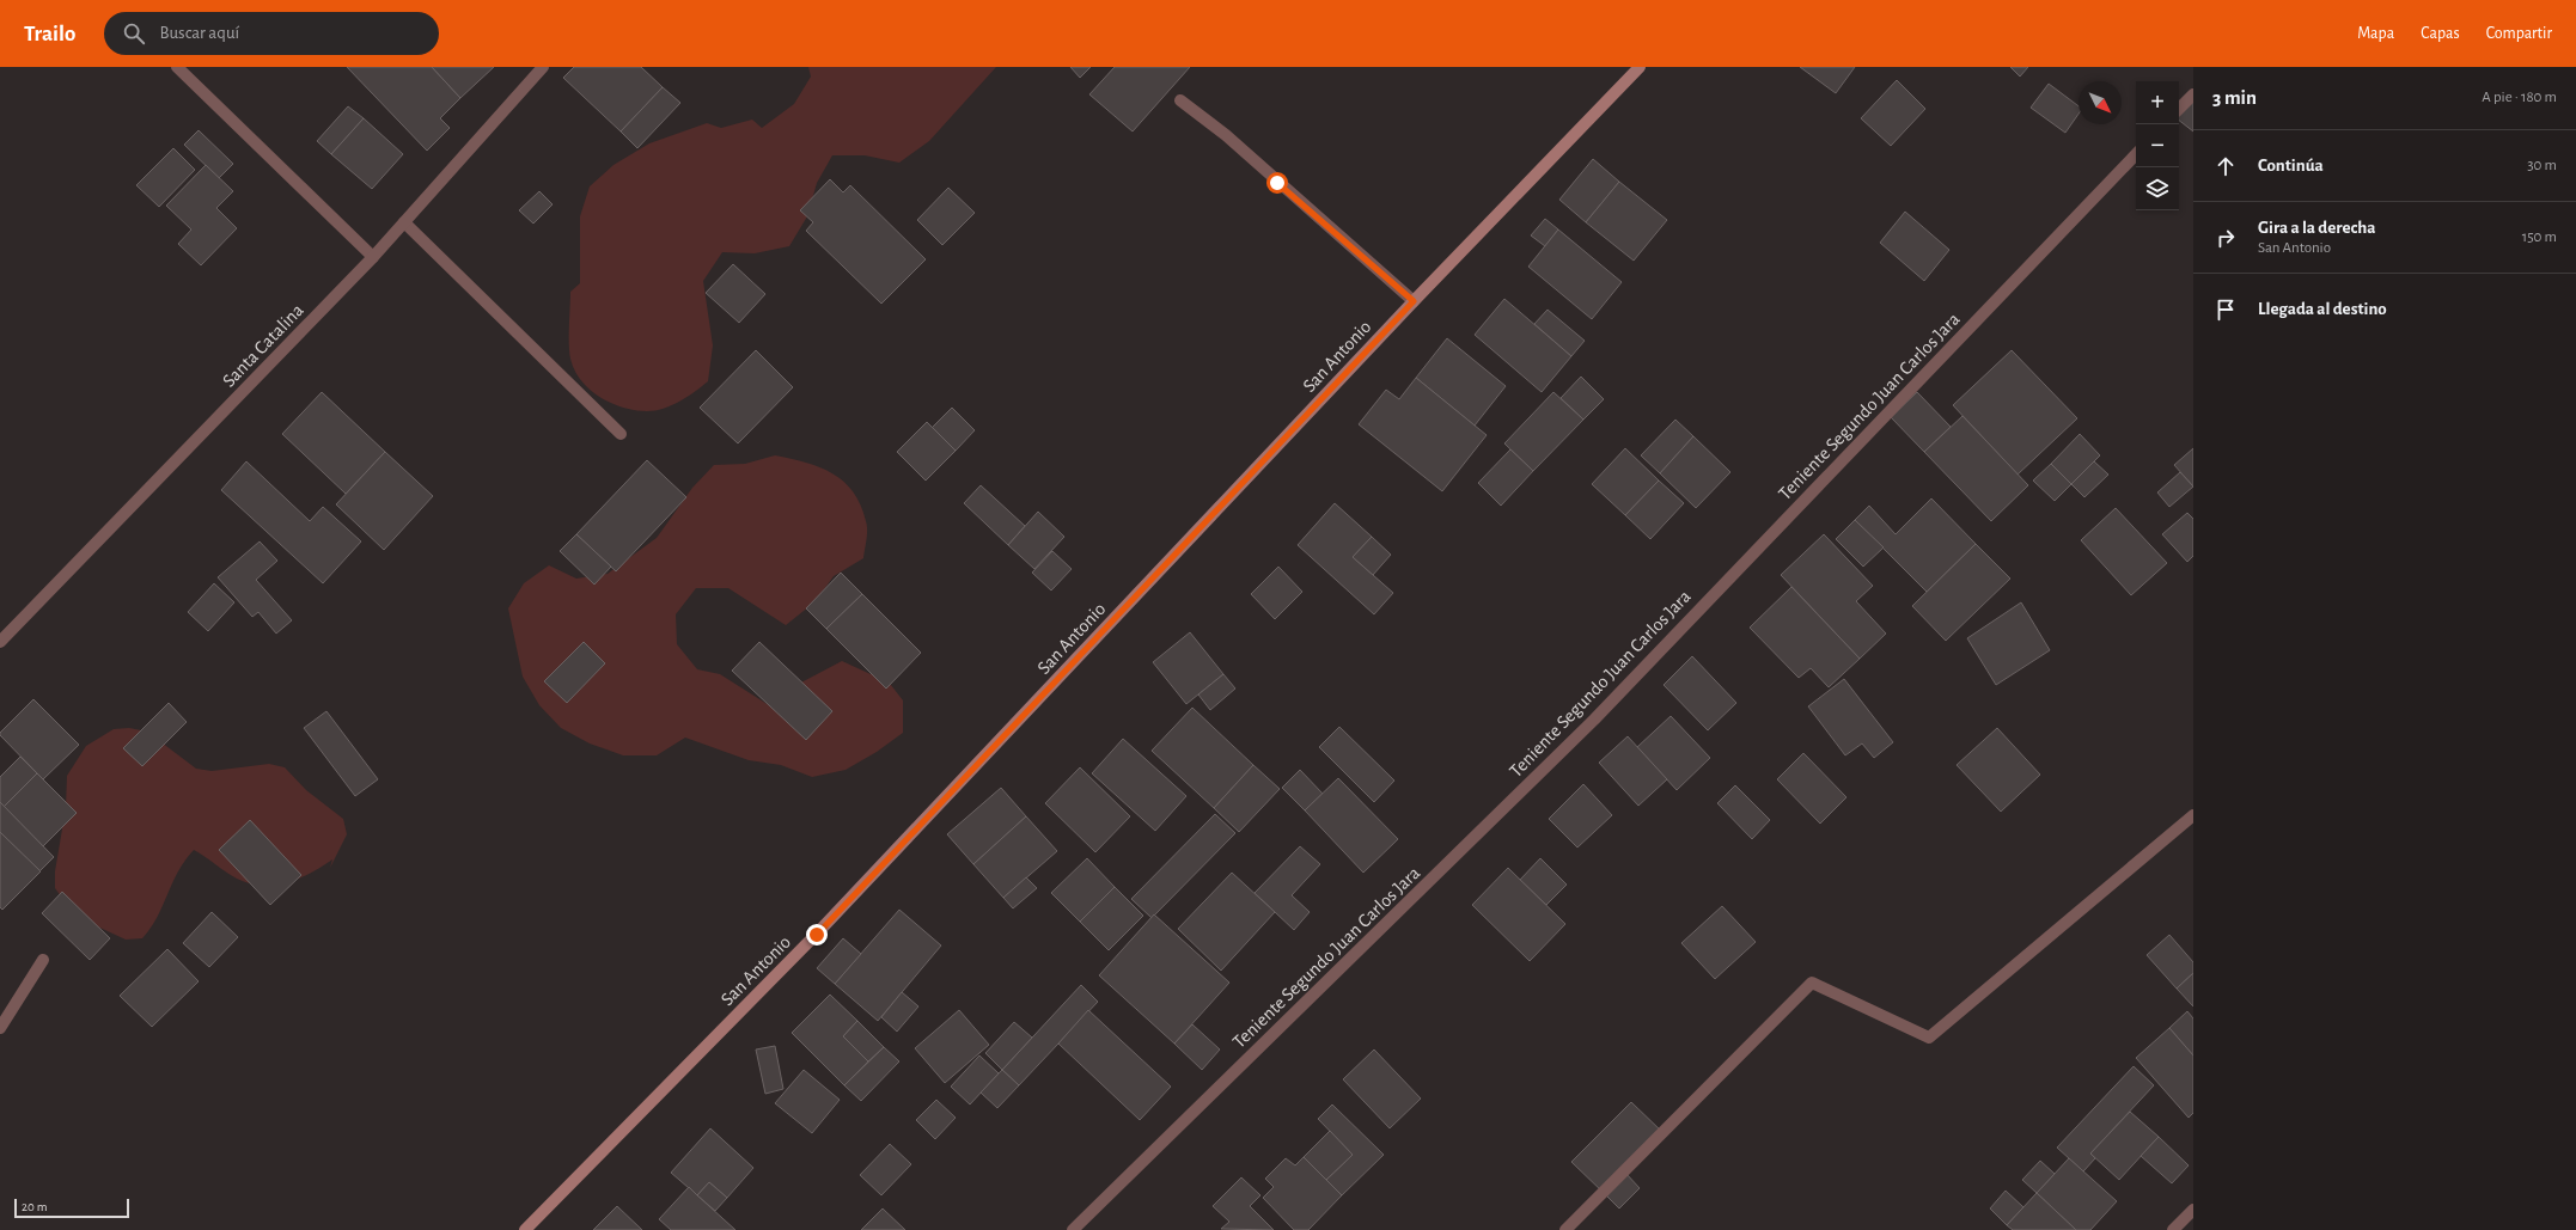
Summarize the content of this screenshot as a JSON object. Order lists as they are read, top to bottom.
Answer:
{
  "streets": {
    "street": ["Santa Catalina", "San Antonio", "Teniente Segundo Juan Carlos Jara"]
  },
  "scale_bar": "20 m",
  "north": "bottom right",
  "page": {
    "header": "Trailo",
    "search": "Buscar aquí",
    "nav": ["Mapa", "Capas", "Compartir"],
    "heading": ["3 min", "A pie · 180 m"],
    "map_buttons": ["+", "−"],
    "list": [
      ["Continúa", "30 m"],
      ["Gira a la derecha", "San Antonio", "150 m"],
      "Llegada al destino"
    ],
    "scale": "20 m"
  }
}
